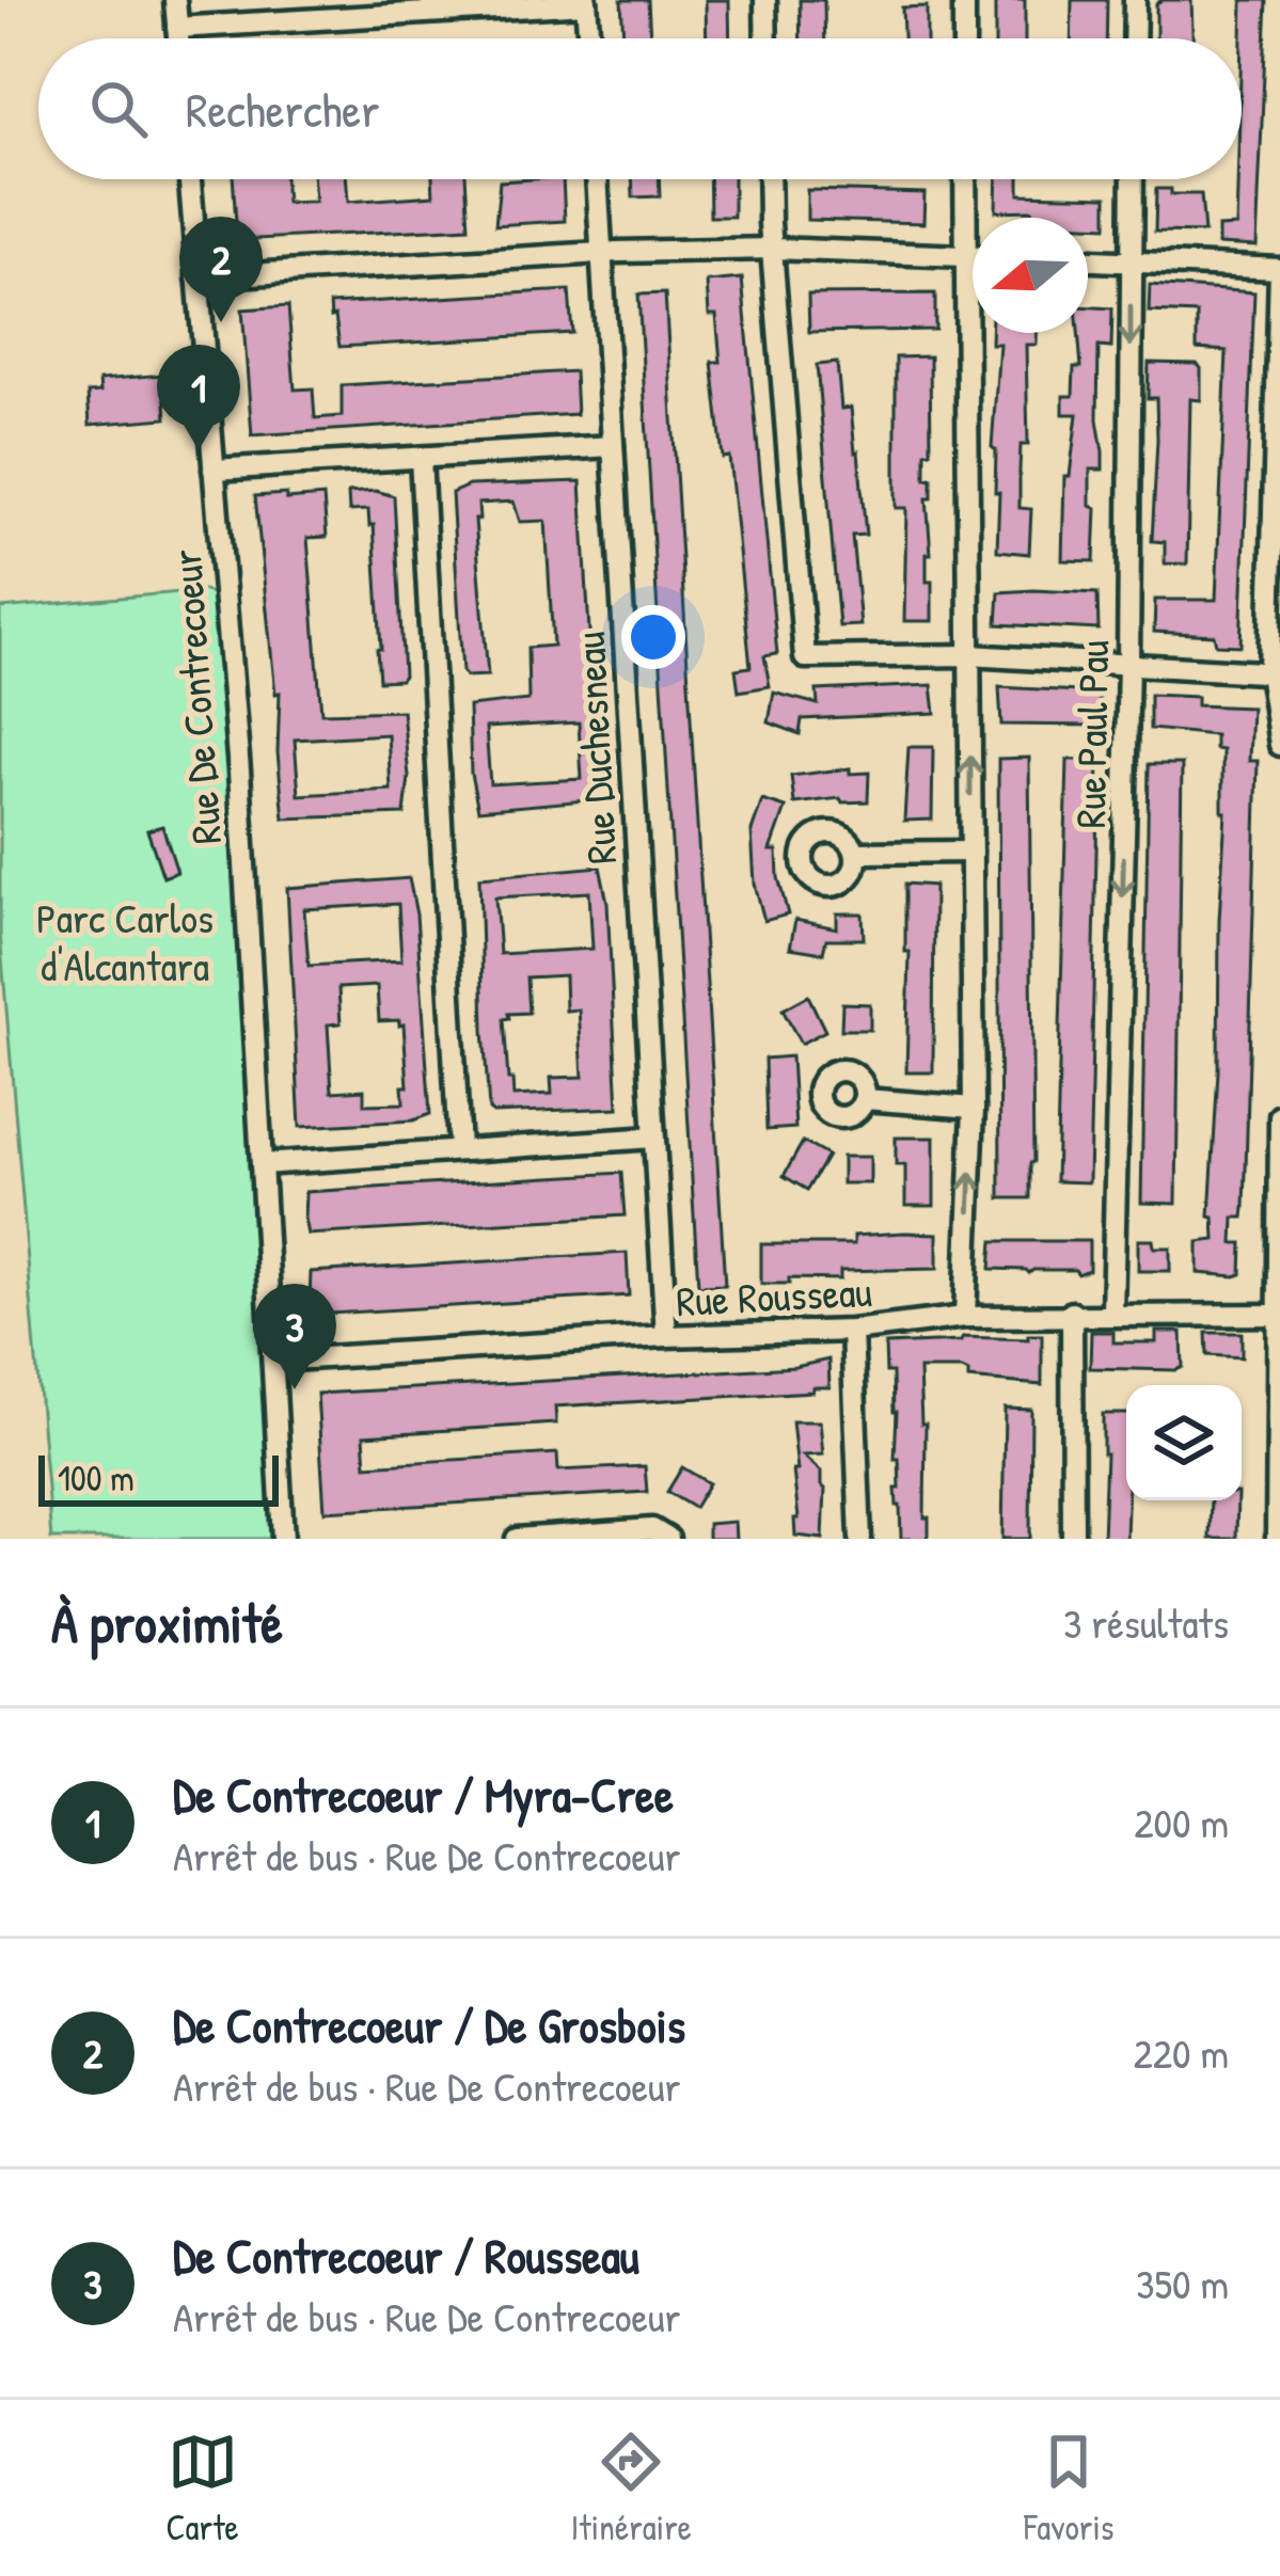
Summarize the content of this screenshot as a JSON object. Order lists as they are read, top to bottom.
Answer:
{
  "streets": {
    "street": [
      "Rue De Contrecoeur",
      "Rue Paul Pau",
      "Rue Duchesneau",
      "Rue Rousseau"
    ]
  },
  "crossings": [
    ["Rue De Contrecoeur", "Rue Rousseau"],
    ["Rue Paul Pau", "Rue Rousseau"],
    ["Rue Duchesneau", "Rue Rousseau"]
  ],
  "parks": ["Parc Carlos d'Alcantara"],
  "scale_bar": "100 m",
  "north": "left",
  "page": {
    "search": "Rechercher",
    "pins": ["2", "1", "3"],
    "scale": "100 m",
    "heading": ["À proximité", "3 résultats"],
    "list": [
      {
        "mark": "1",
        "name": "De Contrecoeur / Myra-Cree",
        "note": "Arrêt de bus · Rue De Contrecoeur",
        "value": "200 m"
      },
      {
        "mark": "2",
        "name": "De Contrecoeur / De Grosbois",
        "note": "Arrêt de bus · Rue De Contrecoeur",
        "value": "220 m"
      },
      {
        "mark": "3",
        "name": "De Contrecoeur / Rousseau",
        "note": "Arrêt de bus · Rue De Contrecoeur",
        "value": "350 m"
      }
    ],
    "nav": ["Carte", "Itinéraire", "Favoris"]
  }
}
